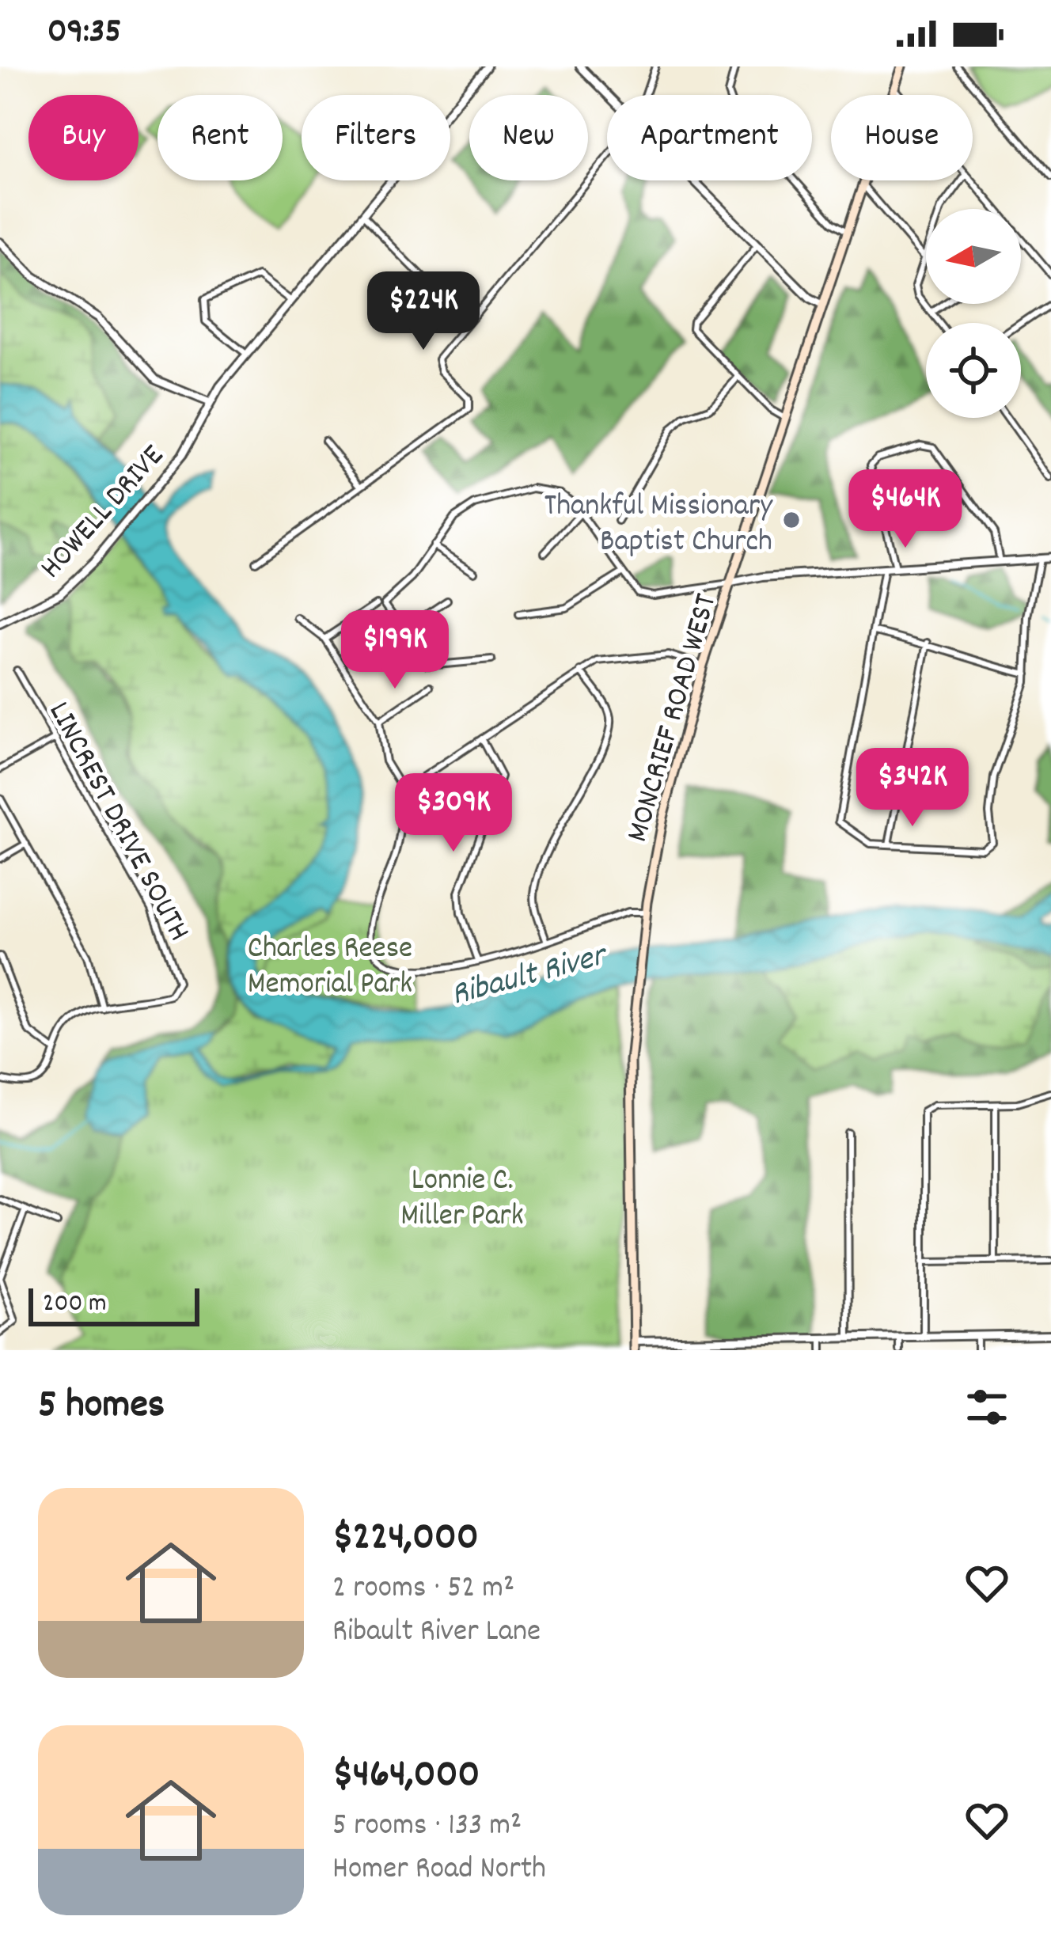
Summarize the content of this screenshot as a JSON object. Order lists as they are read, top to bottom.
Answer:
{
  "streets": {
    "main road": ["MONCRIEF ROAD WEST"],
    "street": ["HOWELL DRIVE", "LINCREST DRIVE SOUTH"]
  },
  "water": ["Ribault River"],
  "parks": ["Charles Reese Memorial Park", "Lonnie C. Miller Park"],
  "places": ["Thankful Missionary Baptist Church"],
  "scale_bar": "200 m",
  "north": "left",
  "page": {
    "status": "09:35",
    "chip": [
      "Buy",
      "Rent",
      "Filters",
      "New",
      "Apartment",
      "House"
    ],
    "price": [
      "$224K",
      "$464K",
      "$199K",
      "$342K",
      "$309K"
    ],
    "scale": "200 m",
    "heading": "5 homes",
    "list": [
      {
        "name": "$224,000",
        "note": "2 rooms · 52 m² · Ribault River Lane"
      },
      {
        "name": "$464,000",
        "note": "5 rooms · 133 m² · Homer Road North"
      }
    ]
  }
}
